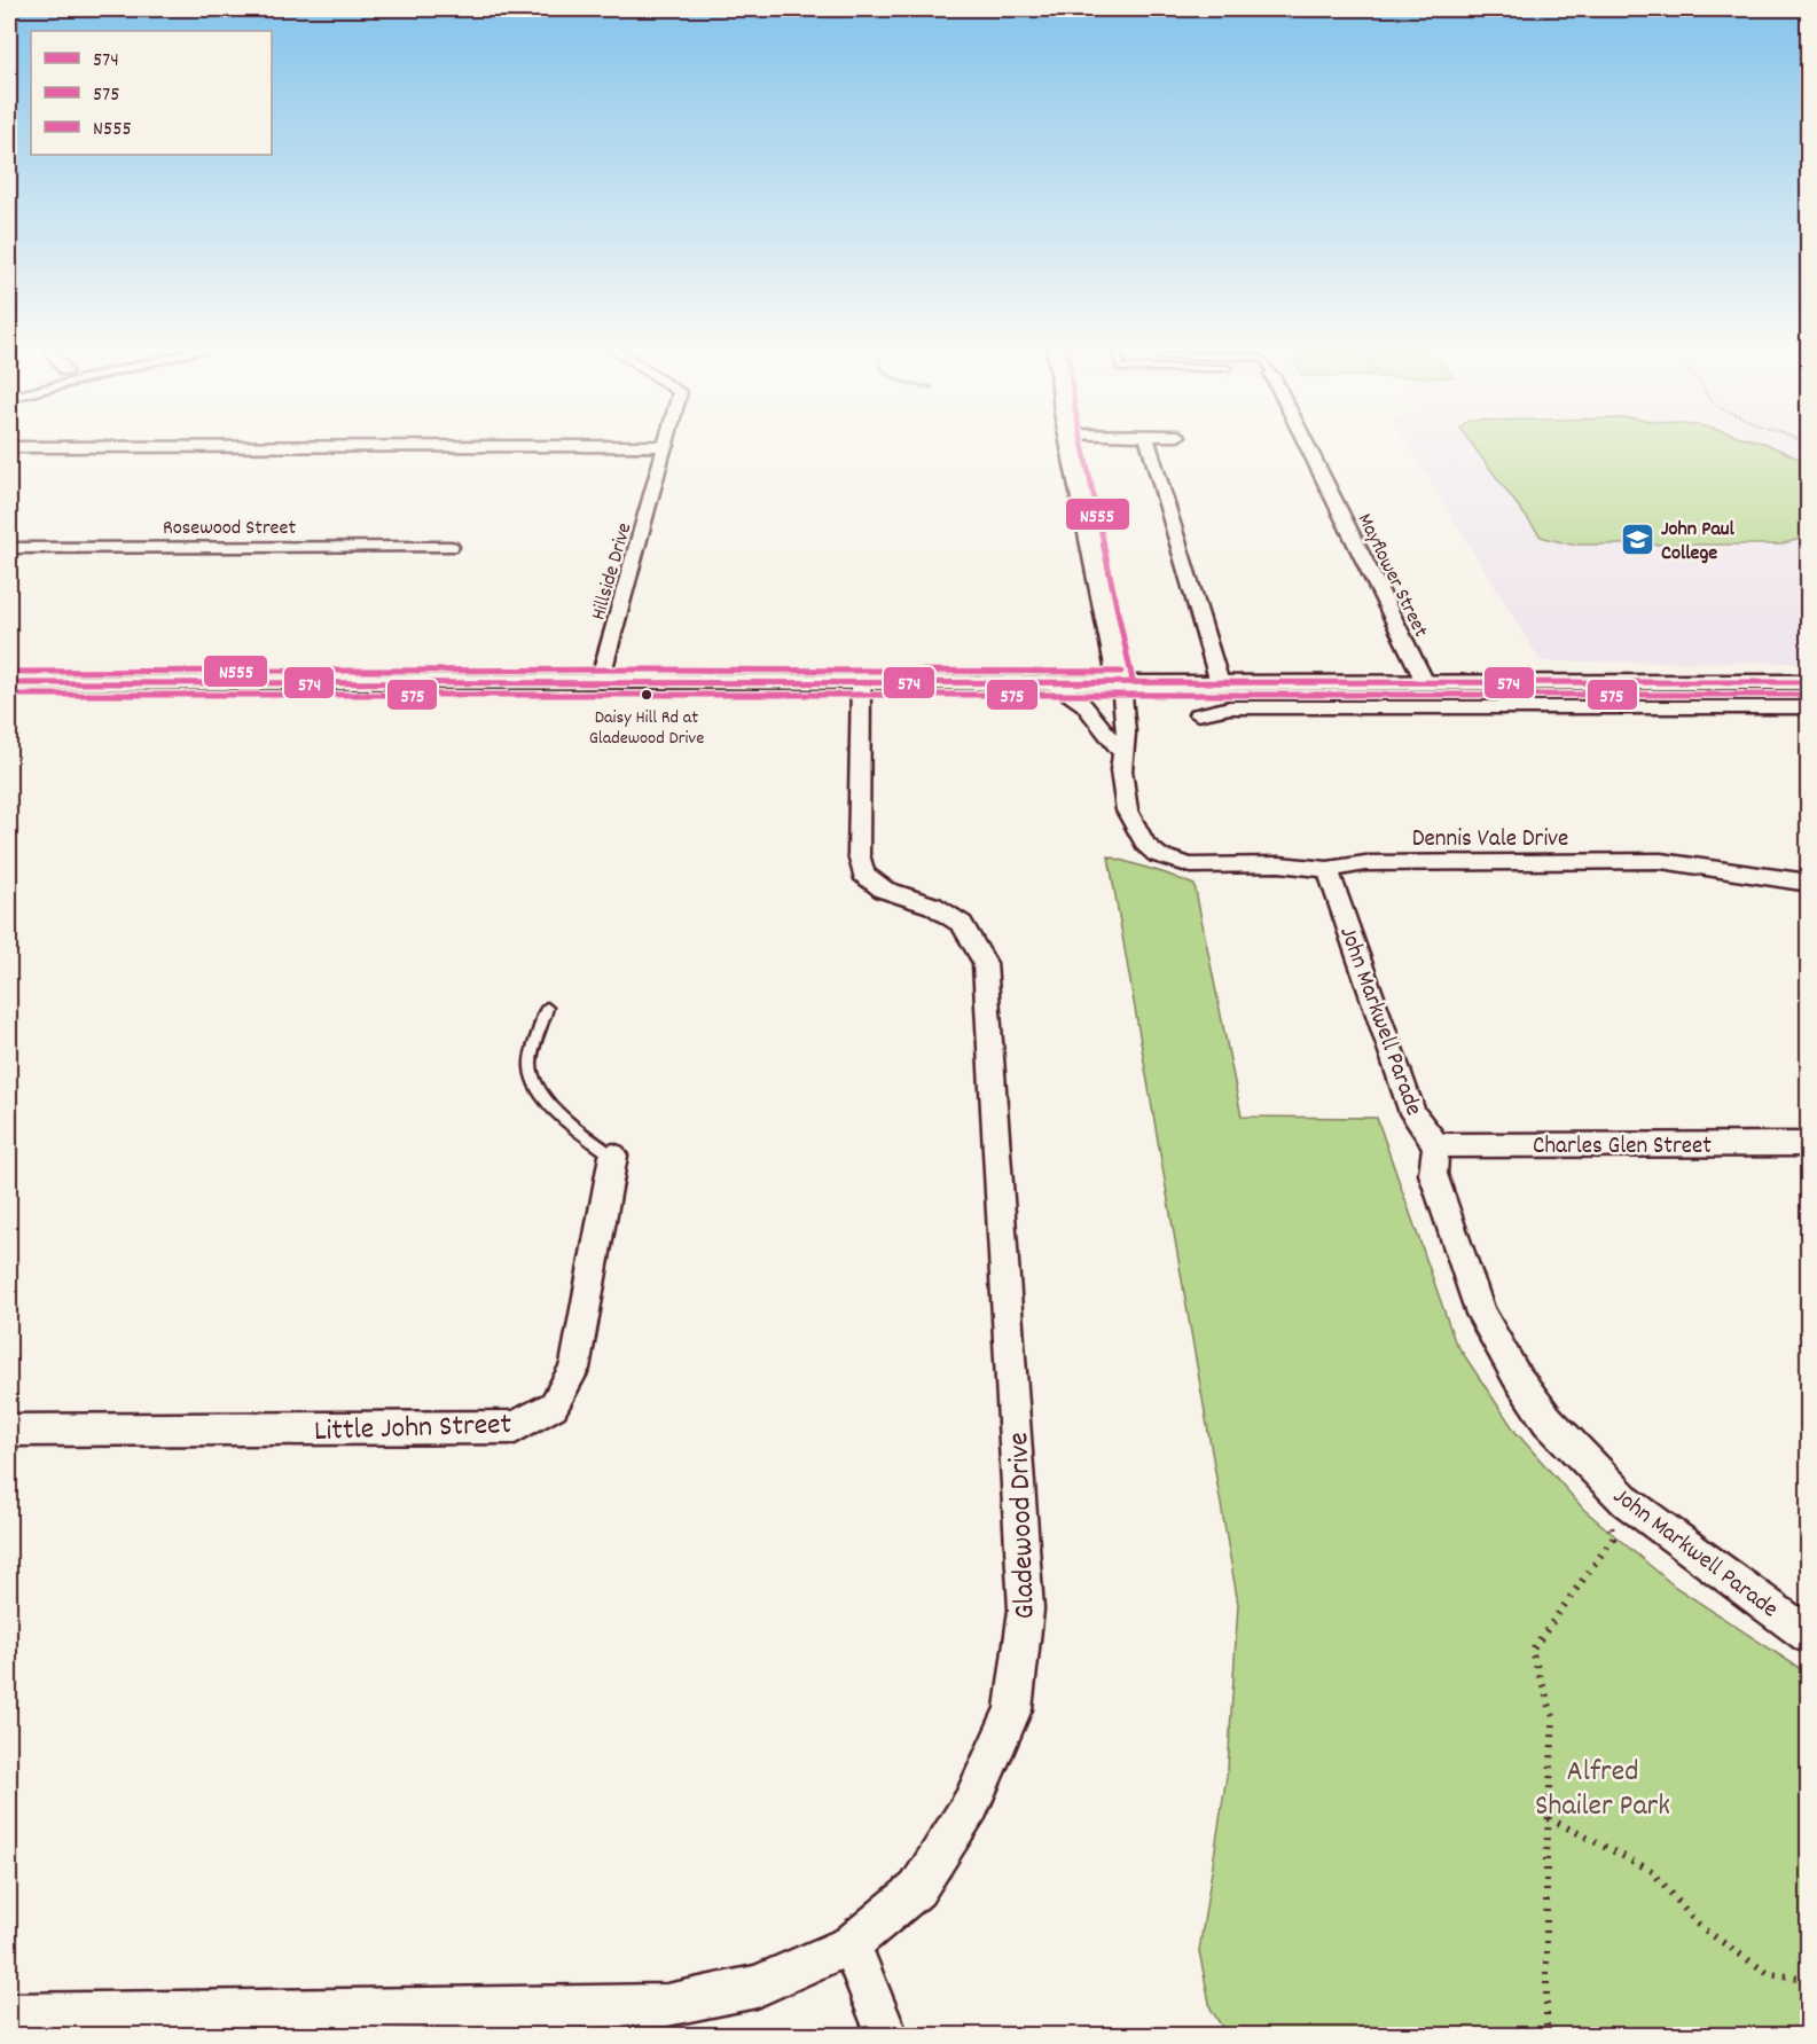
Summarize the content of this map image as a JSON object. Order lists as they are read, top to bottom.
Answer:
{
  "streets": {
    "street": [
      "Rosewood Street",
      "Hillside Drive",
      "Mayflower Street",
      "Dennis Vale Drive",
      "John Markwell Parade",
      "Charles Glen Street",
      "Little John Street",
      "Gladewood Drive"
    ]
  },
  "crossings": [
    ["Dennis Vale Drive", "John Markwell Parade"],
    ["John Markwell Parade", "Charles Glen Street"]
  ],
  "parks": ["Alfred Shailer Park"],
  "places": {
    "school or university": ["John Paul College"],
    "other": ["Daisy Hill Rd at Gladewood Drive"]
  },
  "lines": ["transit line N555", "transit line 574", "transit line 575"],
  "legend": ["574", "575", "N555"]
}
